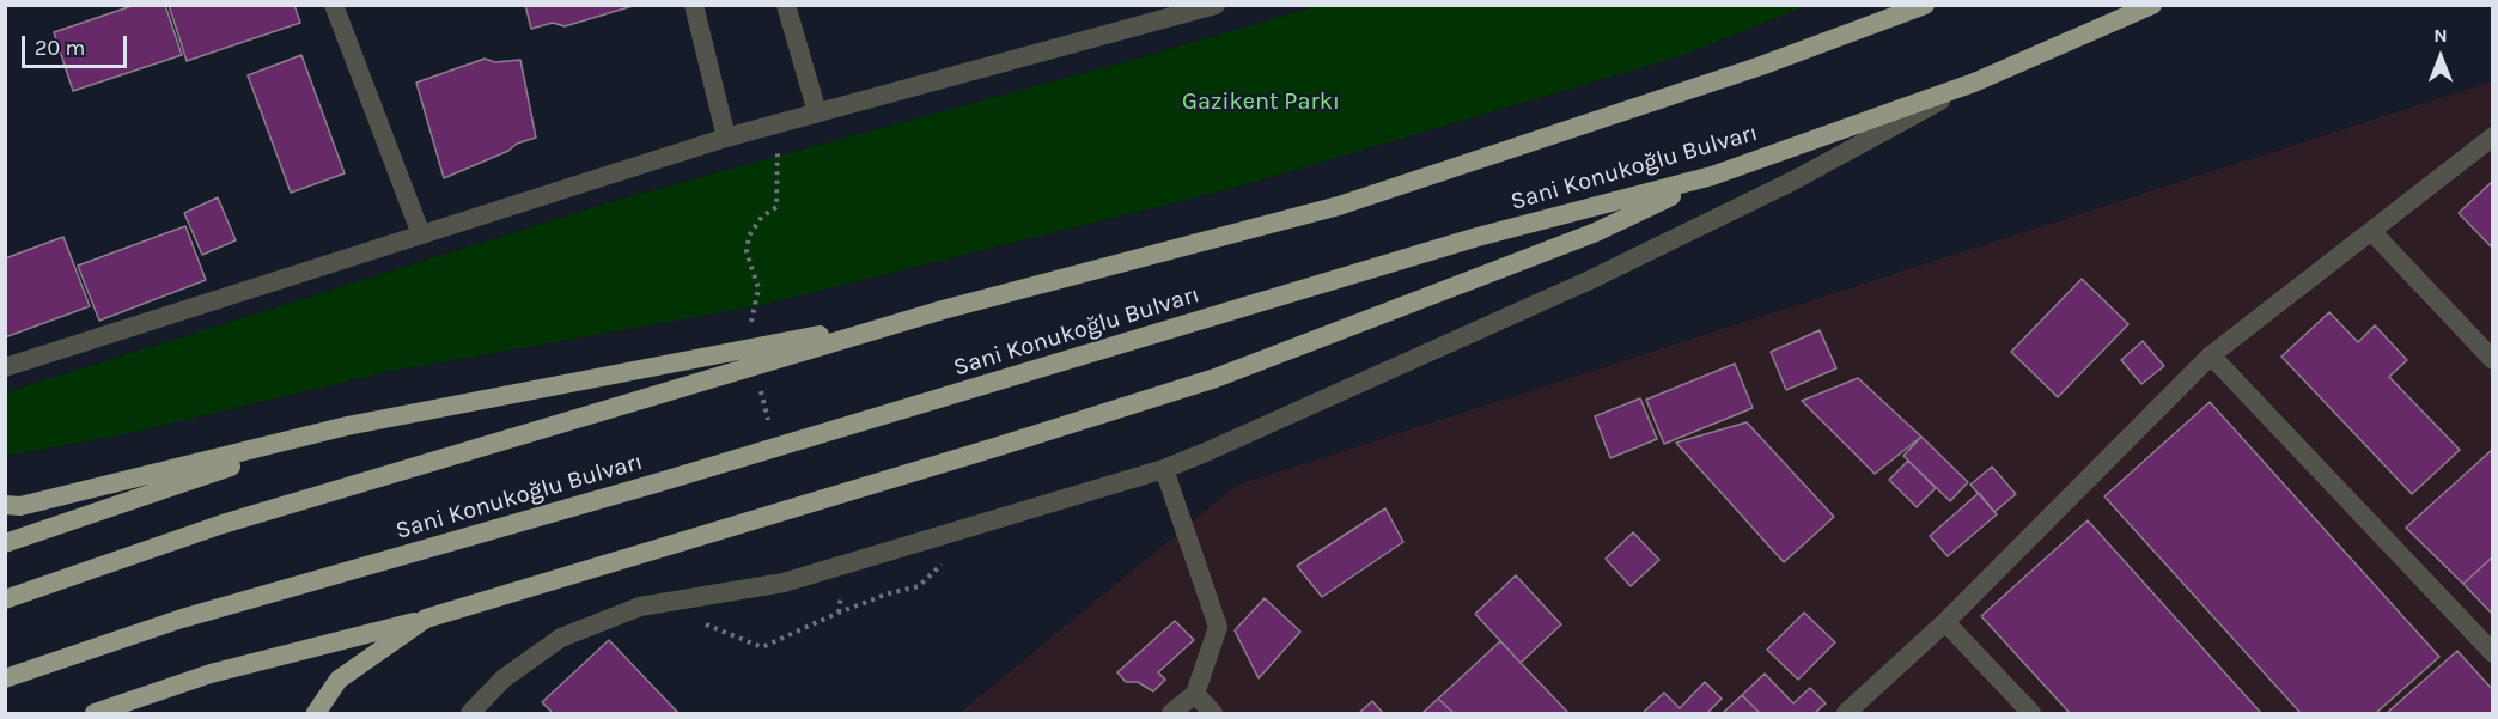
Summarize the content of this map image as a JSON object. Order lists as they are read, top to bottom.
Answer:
{
  "streets": {
    "highway": ["Sani Konukoğlu Bulvarı"]
  },
  "parks": ["Gazikent Parkı"],
  "scale_bar": "20 m",
  "north": "top"
}
